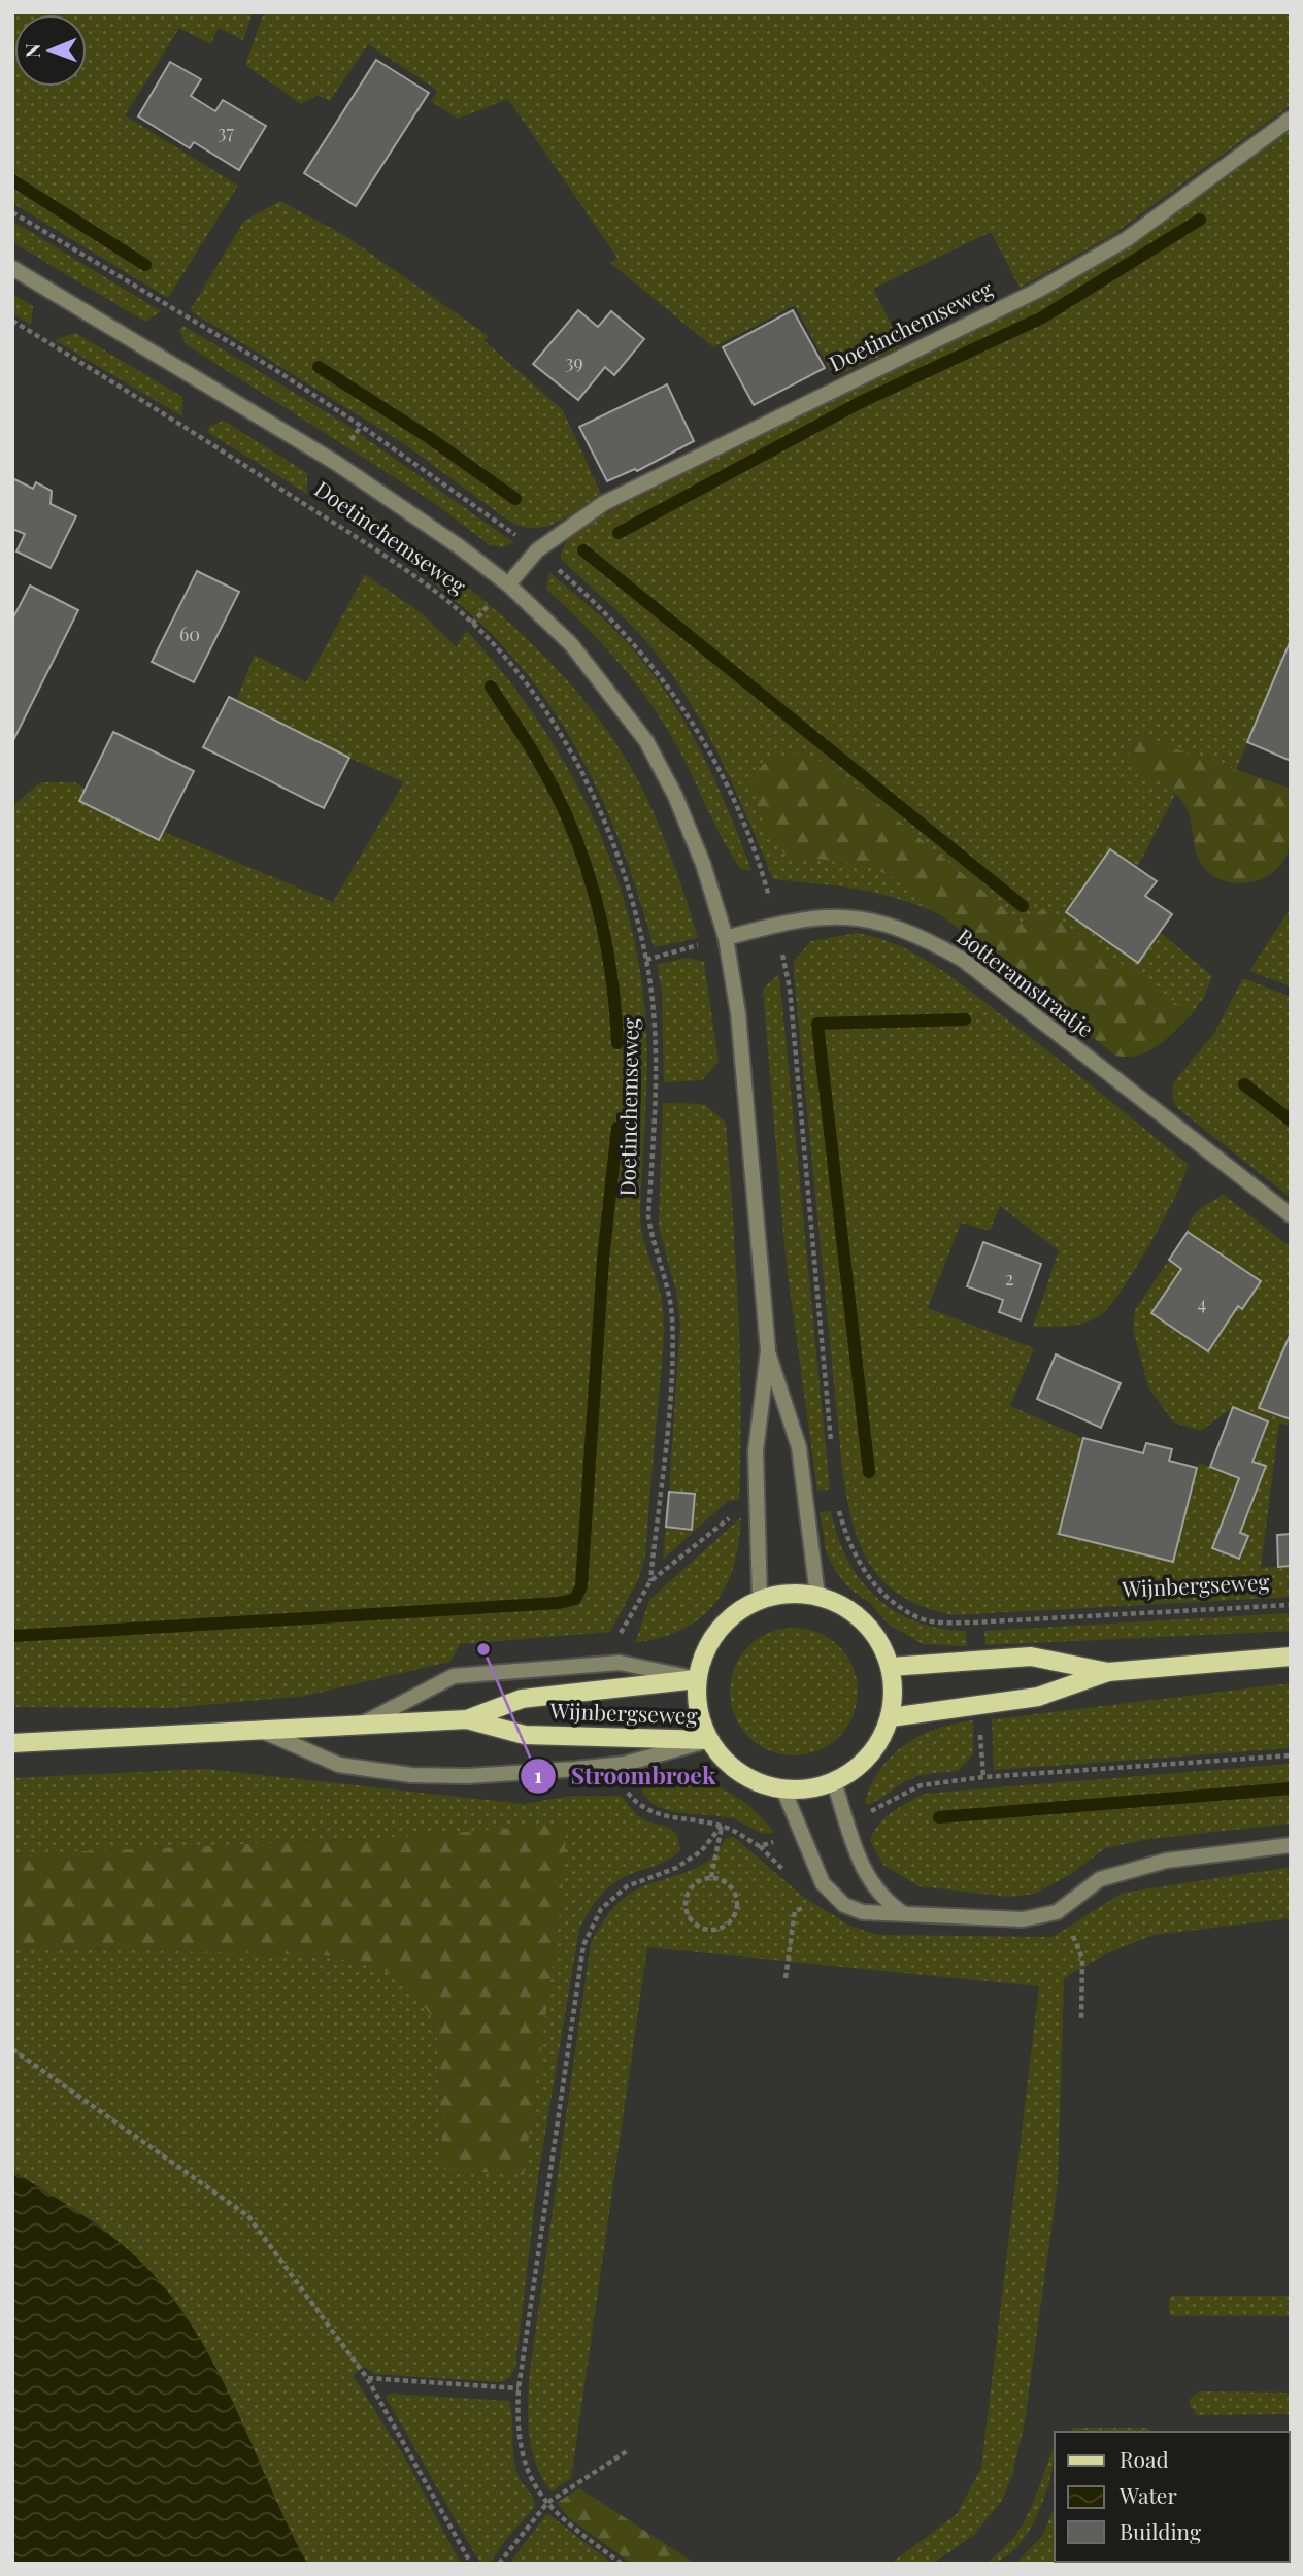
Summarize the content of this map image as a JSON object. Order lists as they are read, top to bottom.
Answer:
{
  "streets": {
    "main road": ["Wijnbergseweg"],
    "street": ["Doetinchemseweg", "Botteramstraatje"]
  },
  "crossings": [
    ["Doetinchemseweg", "Botteramstraatje"],
    ["Doetinchemseweg", "Wijnbergseweg"]
  ],
  "places": ["Stroombroek"],
  "house_numbers": [
    "37",
    "39",
    "60",
    "2",
    "4"
  ],
  "legend": ["Road", "Water", "Building"],
  "north": "left"
}
